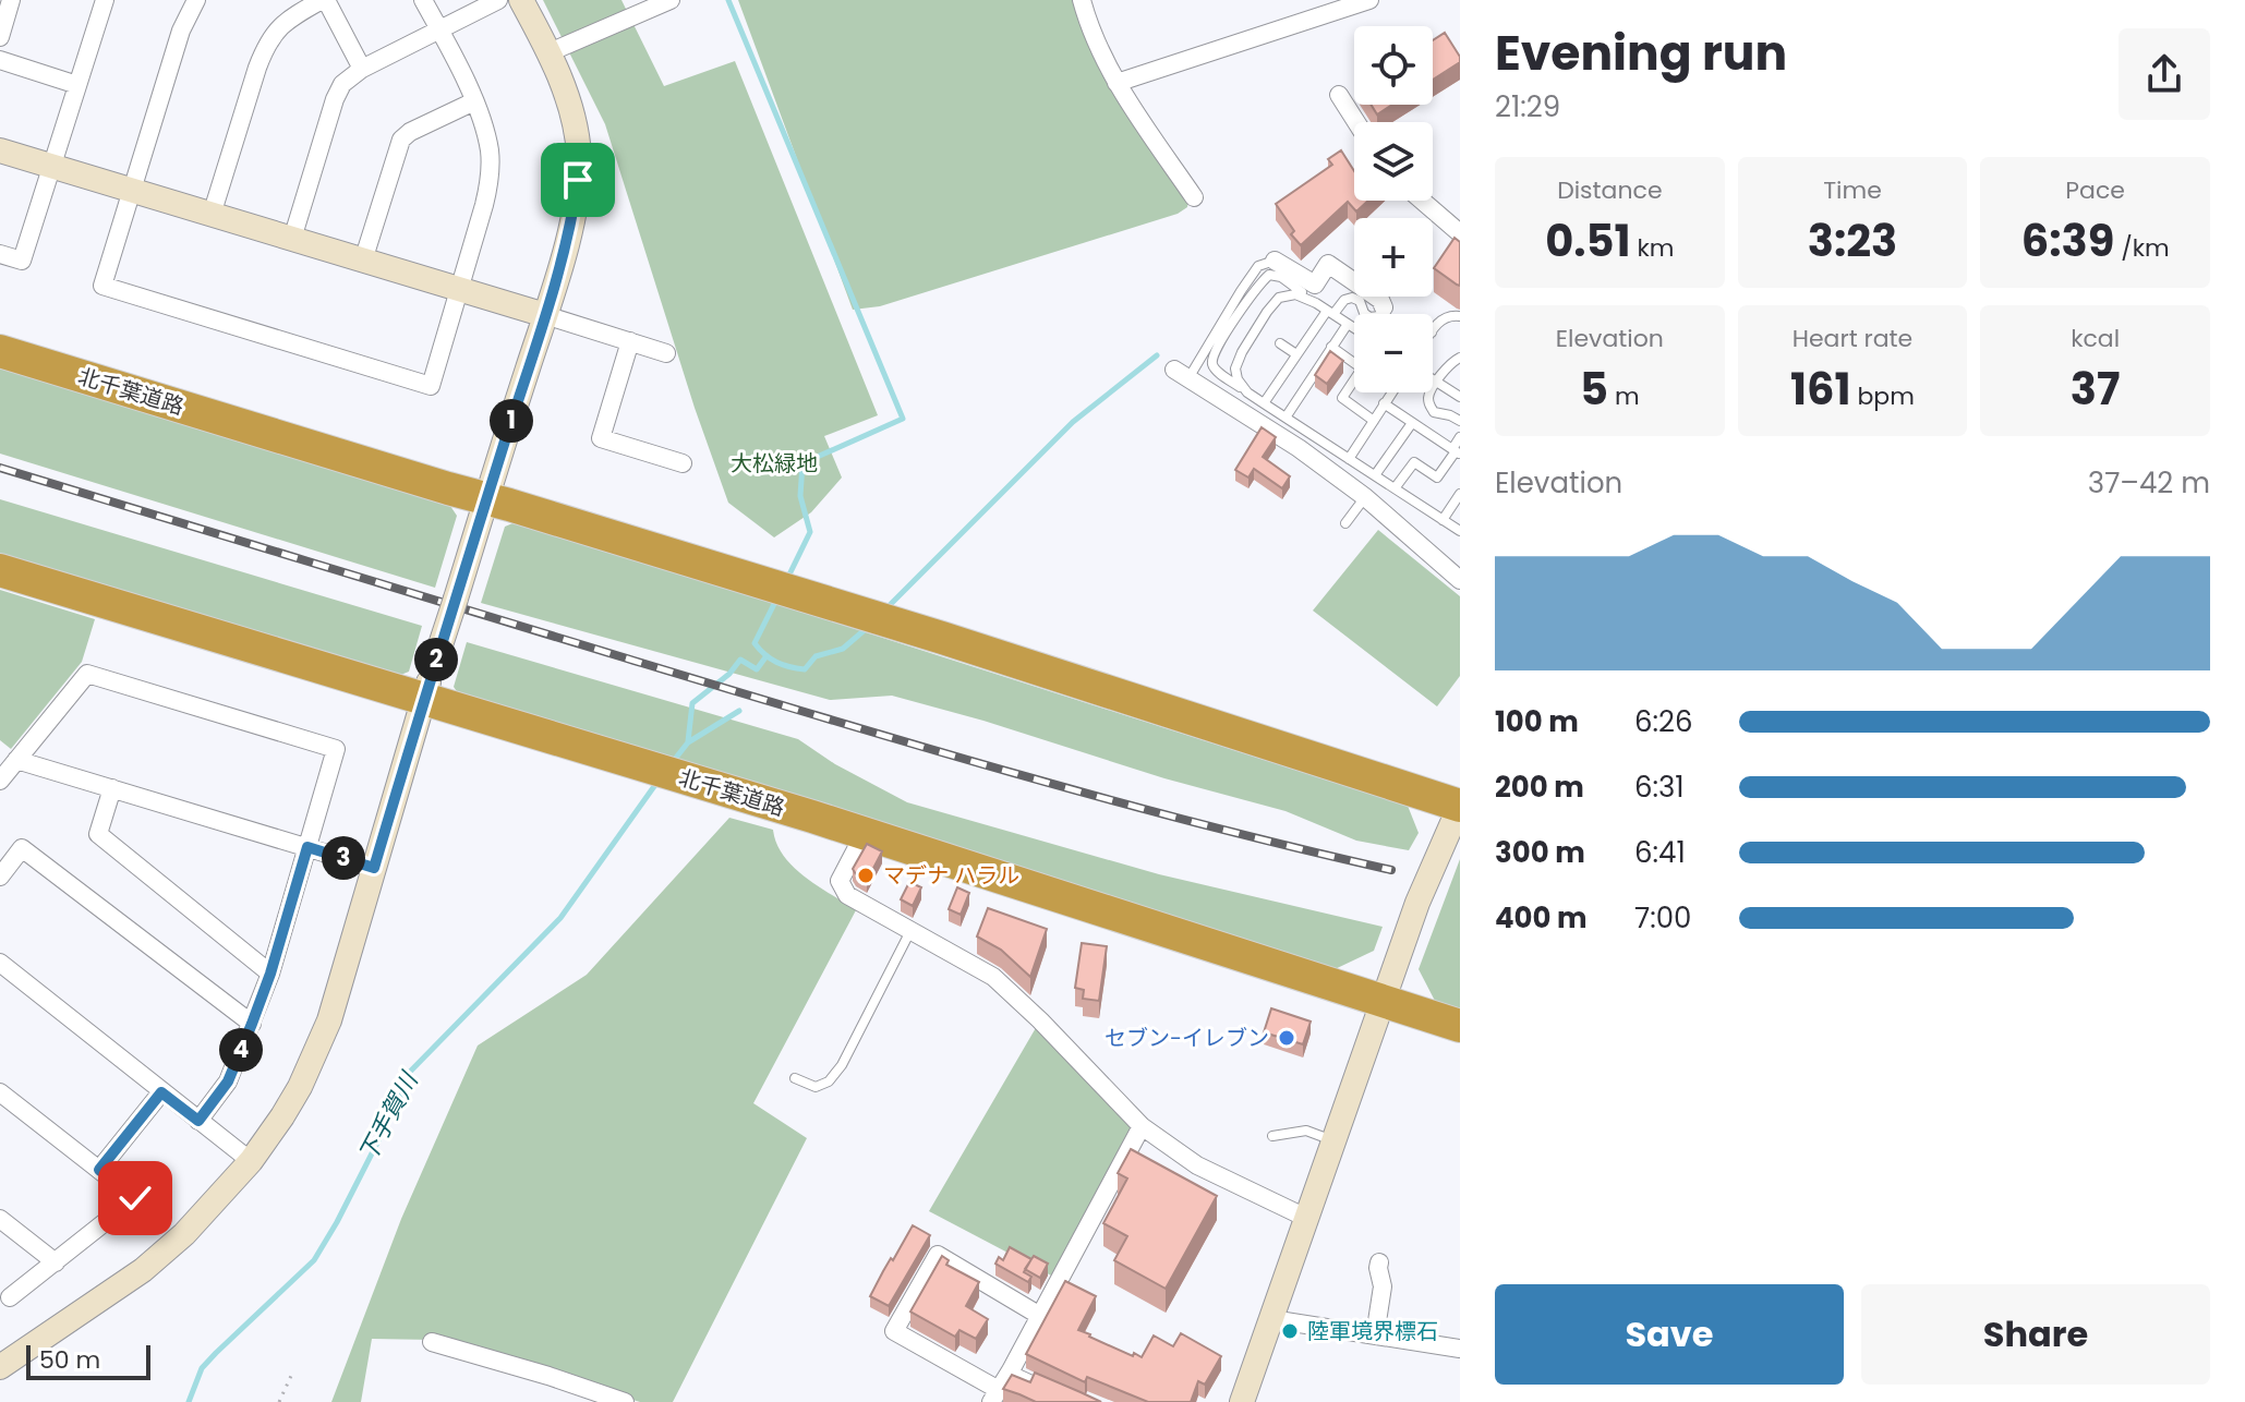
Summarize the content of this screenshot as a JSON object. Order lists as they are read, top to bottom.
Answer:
{
  "streets": {
    "highway": ["北千葉道路"]
  },
  "water": ["下手賀川"],
  "parks": ["大松緑地"],
  "places": ["マデナ ハラル", "セブン-イレブン", "陸軍境界標石"],
  "scale_bar": "50 m",
  "page": {
    "heading": ["Evening run", "21:29"],
    "map_buttons": ["+", "−"],
    "stats": [
      ["Distance", "0.51 km"],
      ["Time", "3:23"],
      ["Pace", "6:39 /km"],
      ["Elevation", "5 m"],
      ["Heart rate", "161 bpm"],
      ["kcal", "37"]
    ],
    "pins": [
      "1",
      "2",
      "3",
      "4"
    ],
    "chart": ["Elevation", "37–42 m"],
    "list": [
      {
        "name": "100 m",
        "note": "6:26"
      },
      {
        "name": "200 m",
        "note": "6:31"
      },
      {
        "name": "300 m",
        "note": "6:41"
      },
      {
        "name": "400 m",
        "note": "7:00"
      }
    ],
    "buttons": ["Save", "Share"],
    "scale": "50 m"
  }
}
